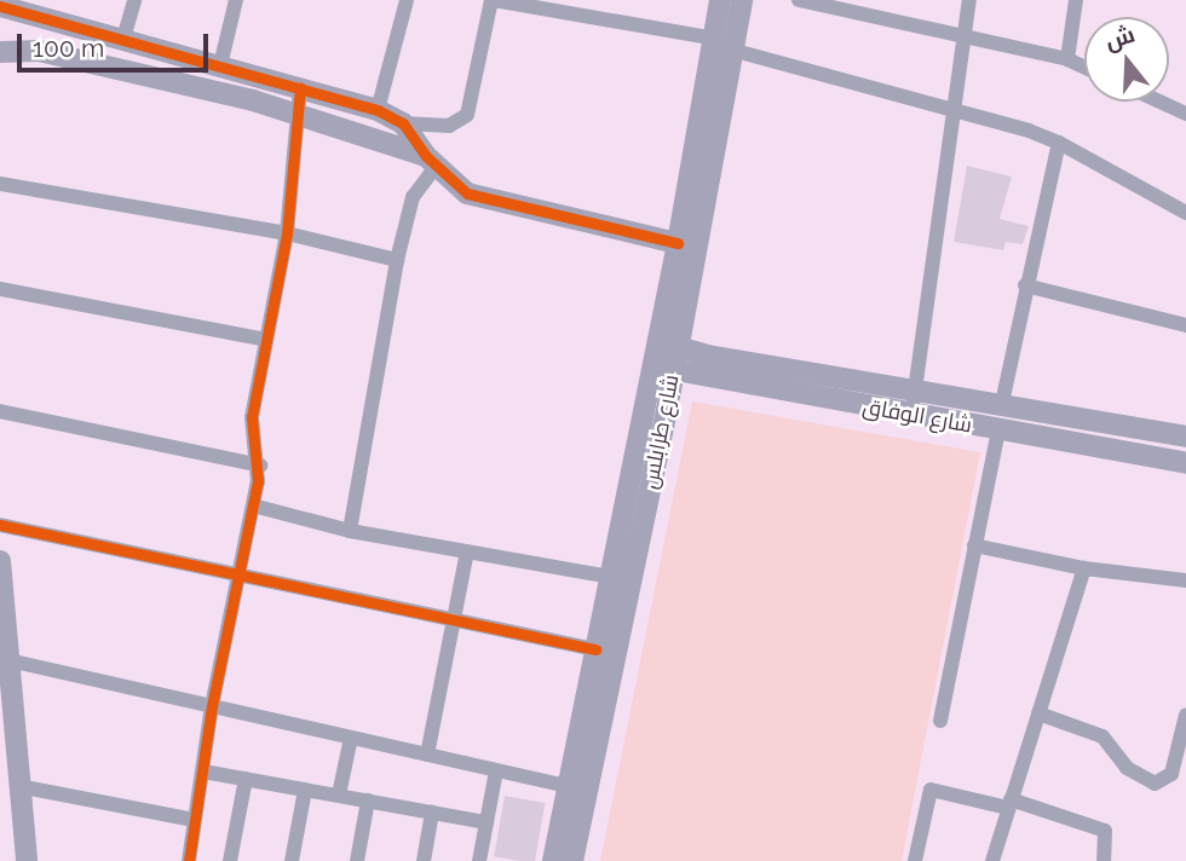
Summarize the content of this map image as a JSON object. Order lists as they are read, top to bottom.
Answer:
{
  "streets": {
    "street": ["شارع الوفاق", "شارع طرابلس"]
  },
  "crossings": [
    ["شارع الوفاق", "شارع طرابلس"]
  ],
  "scale_bar": "100 m",
  "north": "top"
}
